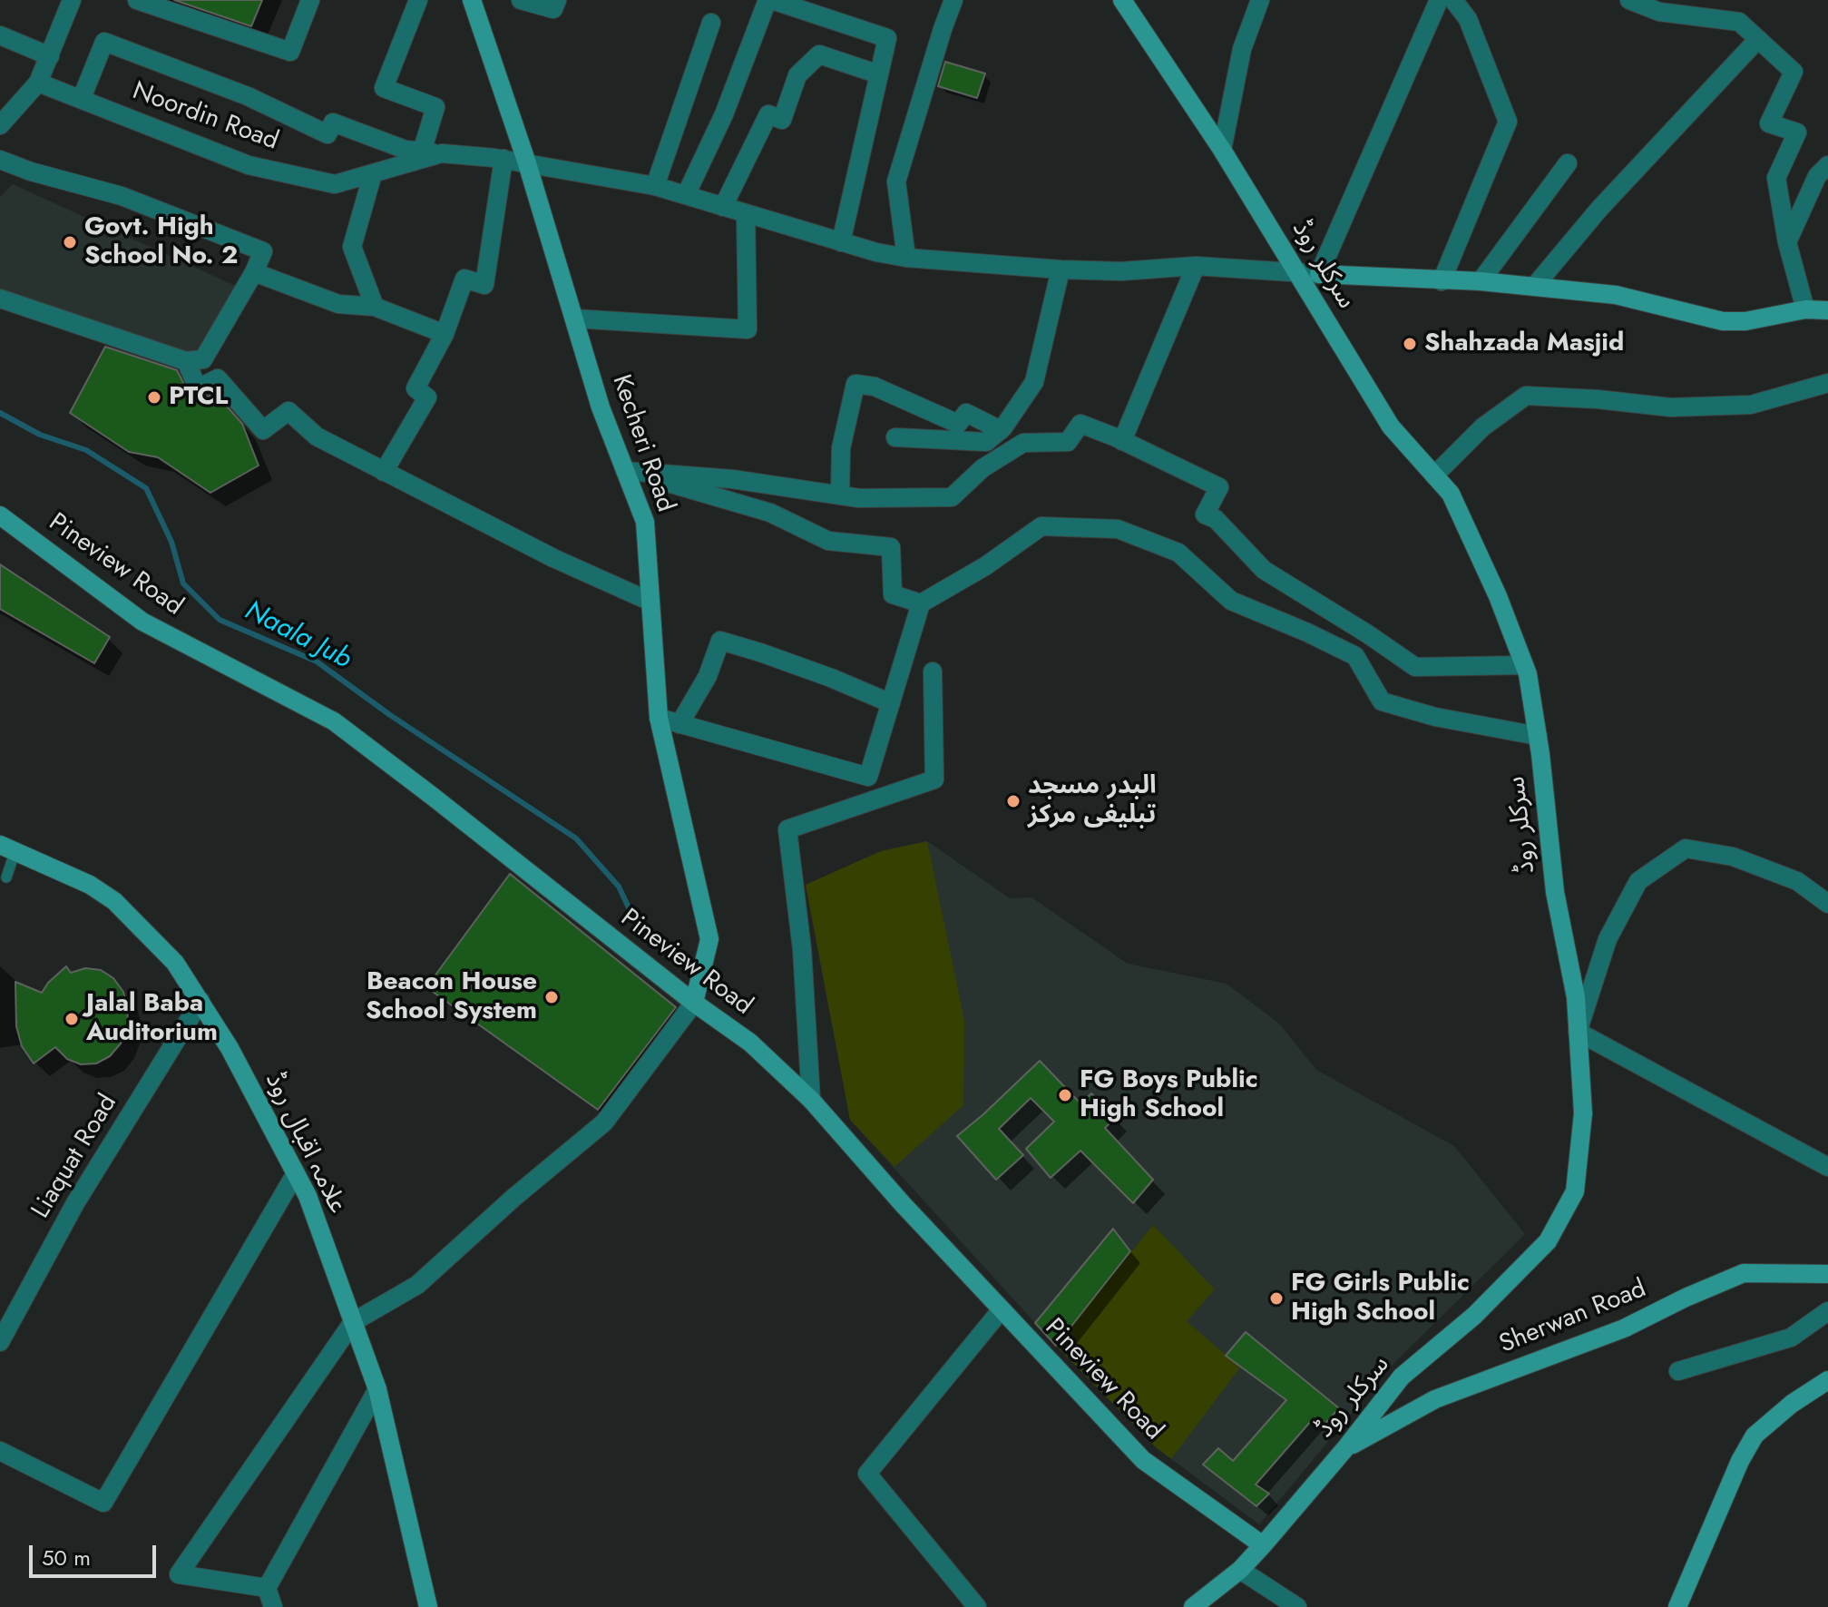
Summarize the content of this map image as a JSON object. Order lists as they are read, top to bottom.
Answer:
{
  "streets": {
    "street": [
      "Noordin Road",
      "سرکلر روڈ",
      "Kecheri Road",
      "Pineview Road",
      "علامہ اقبال روڈ",
      "Liaquat Road",
      "Sherwan Road"
    ]
  },
  "crossings": [
    ["Noordin Road", "سرکلر روڈ"],
    ["Noordin Road", "Kecheri Road"],
    ["سرکلر روڈ", "Pineview Road"],
    ["سرکلر روڈ", "Sherwan Road"],
    ["Kecheri Road", "Pineview Road"],
    ["علامہ اقبال روڈ", "Liaquat Road"]
  ],
  "water": ["Naala Jub"],
  "places": [
    "Govt. High School No. 2",
    "Shahzada Masjid",
    "PTCL",
    "البدر مسجد تبلیغی مرکز",
    "Beacon House School System",
    "Jalal Baba Auditorium",
    "FG Boys Public High School",
    "FG Girls Public High School"
  ],
  "scale_bar": "50 m"
}
